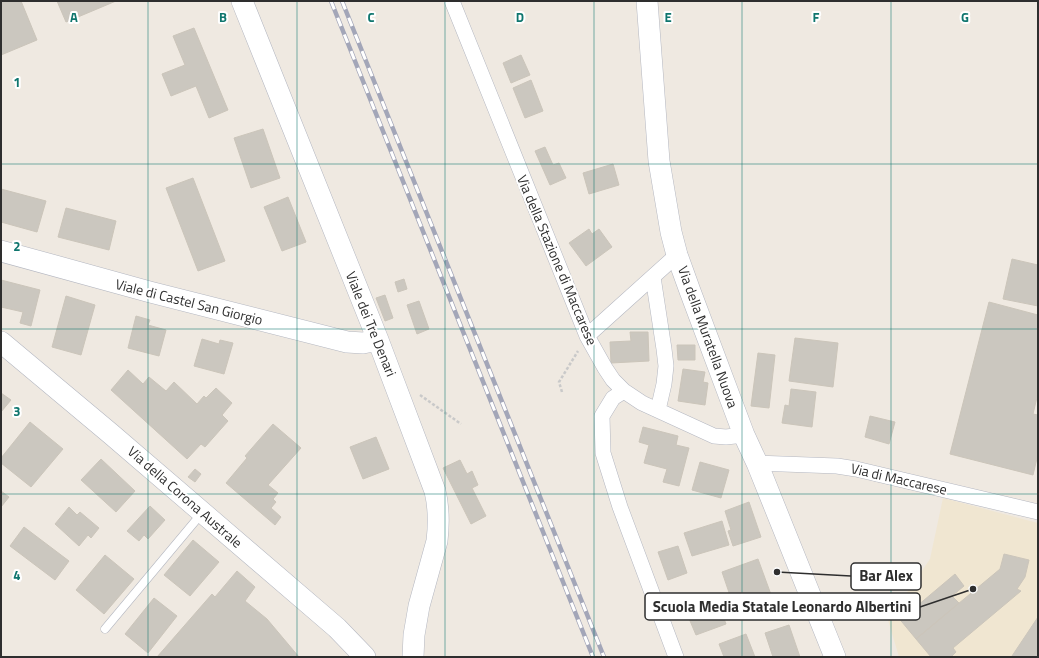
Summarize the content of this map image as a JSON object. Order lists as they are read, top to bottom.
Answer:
{
  "streets": {
    "street": [
      "Via della Stazione di Maccarese",
      "Viale di Castel San Giorgio",
      "Viale dei Tre Denari",
      "Via della Muratella Nuova",
      "Via di Maccarese",
      "Via della Corona Australe"
    ]
  },
  "crossings": [
    ["Via della Stazione di Maccarese", "Via della Muratella Nuova"],
    ["Viale di Castel San Giorgio", "Viale dei Tre Denari"],
    ["Via della Muratella Nuova", "Via di Maccarese"]
  ],
  "places": ["Bar Alex", "Scuola Media Statale Leonardo Albertini"],
  "grid": {
    "columns": [
      "A",
      "B",
      "C",
      "D",
      "E",
      "F",
      "G"
    ],
    "rows": [
      "1",
      "2",
      "3",
      "4"
    ]
  }
}
